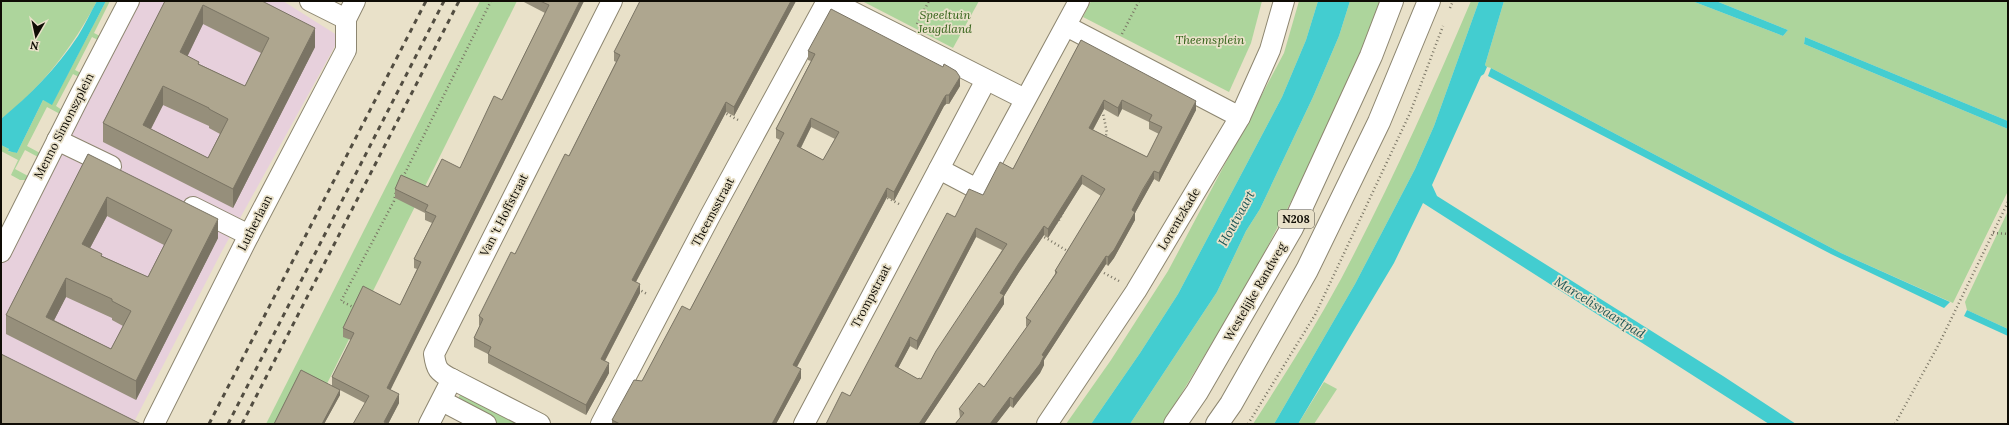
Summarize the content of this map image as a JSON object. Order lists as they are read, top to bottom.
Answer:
{
  "streets": {
    "main road": ["N208", "Westelijke Randweg"],
    "street": [
      "Menno Simonszplein",
      "Theemsstraat",
      "Van 't Hoffstraat",
      "Lorentzkade",
      "Lutherlaan",
      "Trompstraat"
    ]
  },
  "water": ["Houtvaart", "Marcelisvaartpad"],
  "parks": ["Speeltuin Jeugdland", "Theemsplein"],
  "north": "bottom"
}
